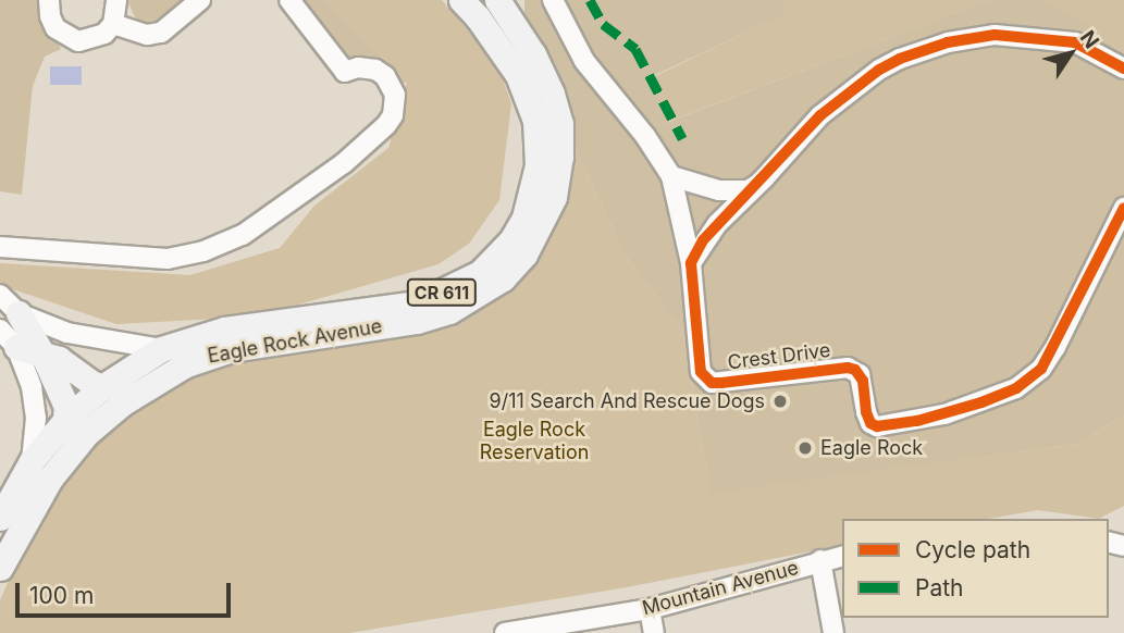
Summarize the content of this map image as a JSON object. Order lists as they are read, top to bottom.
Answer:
{
  "streets": {
    "main road": ["CR 611", "Eagle Rock Avenue"],
    "street": ["Crest Drive", "Mountain Avenue"]
  },
  "parks": ["Eagle Rock Reservation"],
  "places": ["9/11 Search And Rescue Dogs", "Eagle Rock"],
  "legend": ["Cycle path", "Path"],
  "scale_bar": "100 m",
  "north": "top right"
}
